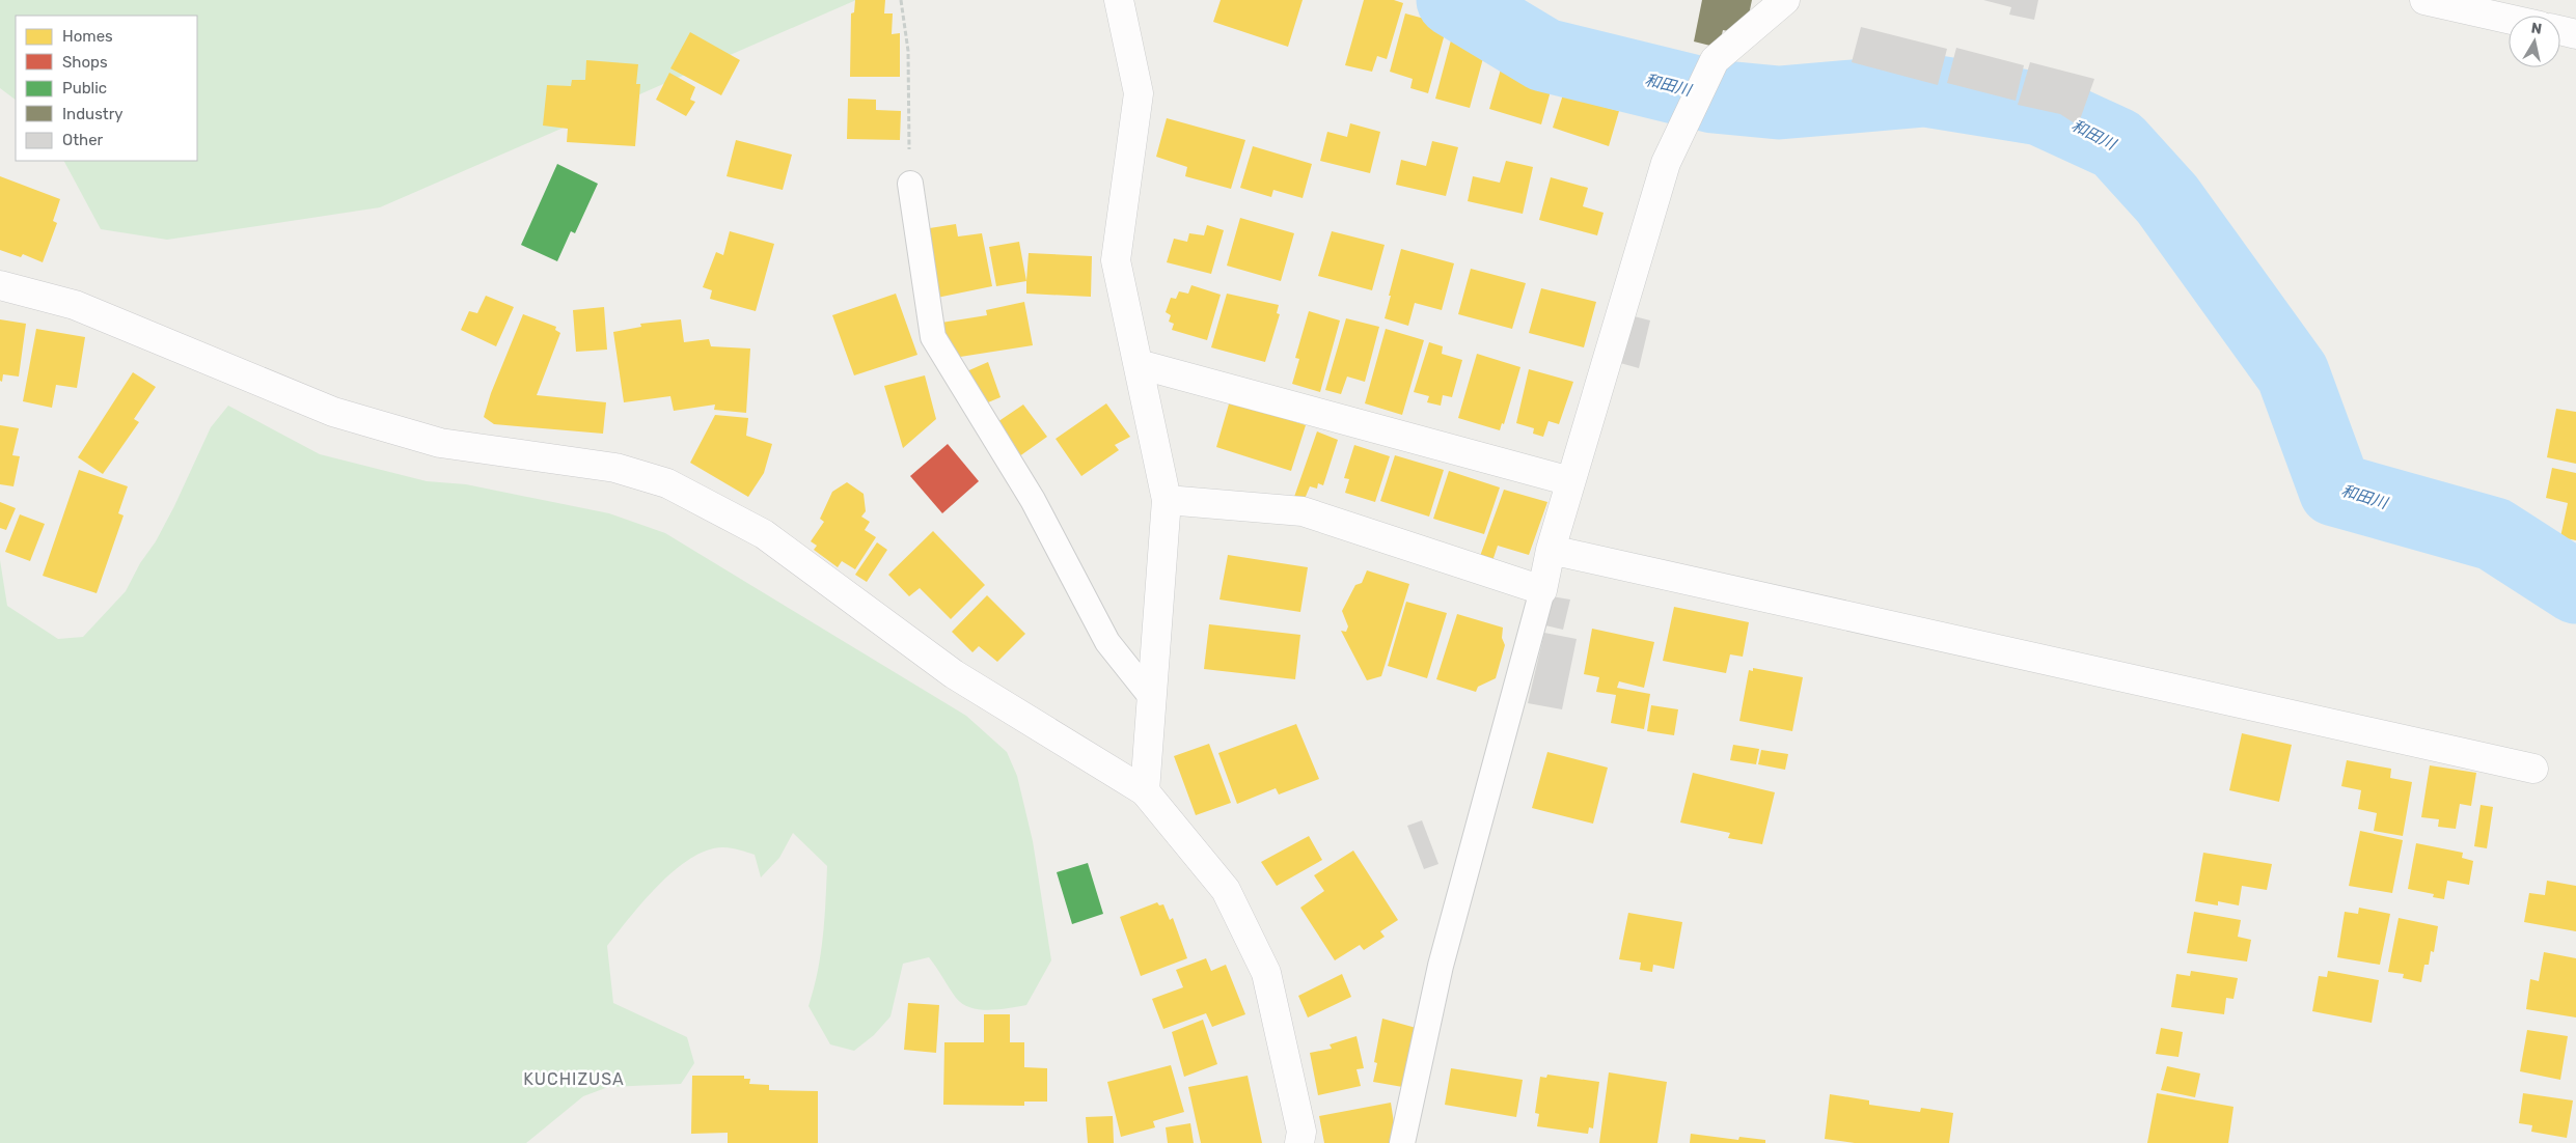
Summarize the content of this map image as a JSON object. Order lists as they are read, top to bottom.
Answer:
{
  "districts": ["KUCHIZUSA"],
  "water": ["和田川"],
  "legend": [
    "Homes",
    "Shops",
    "Public",
    "Industry",
    "Other"
  ],
  "north": "top"
}
